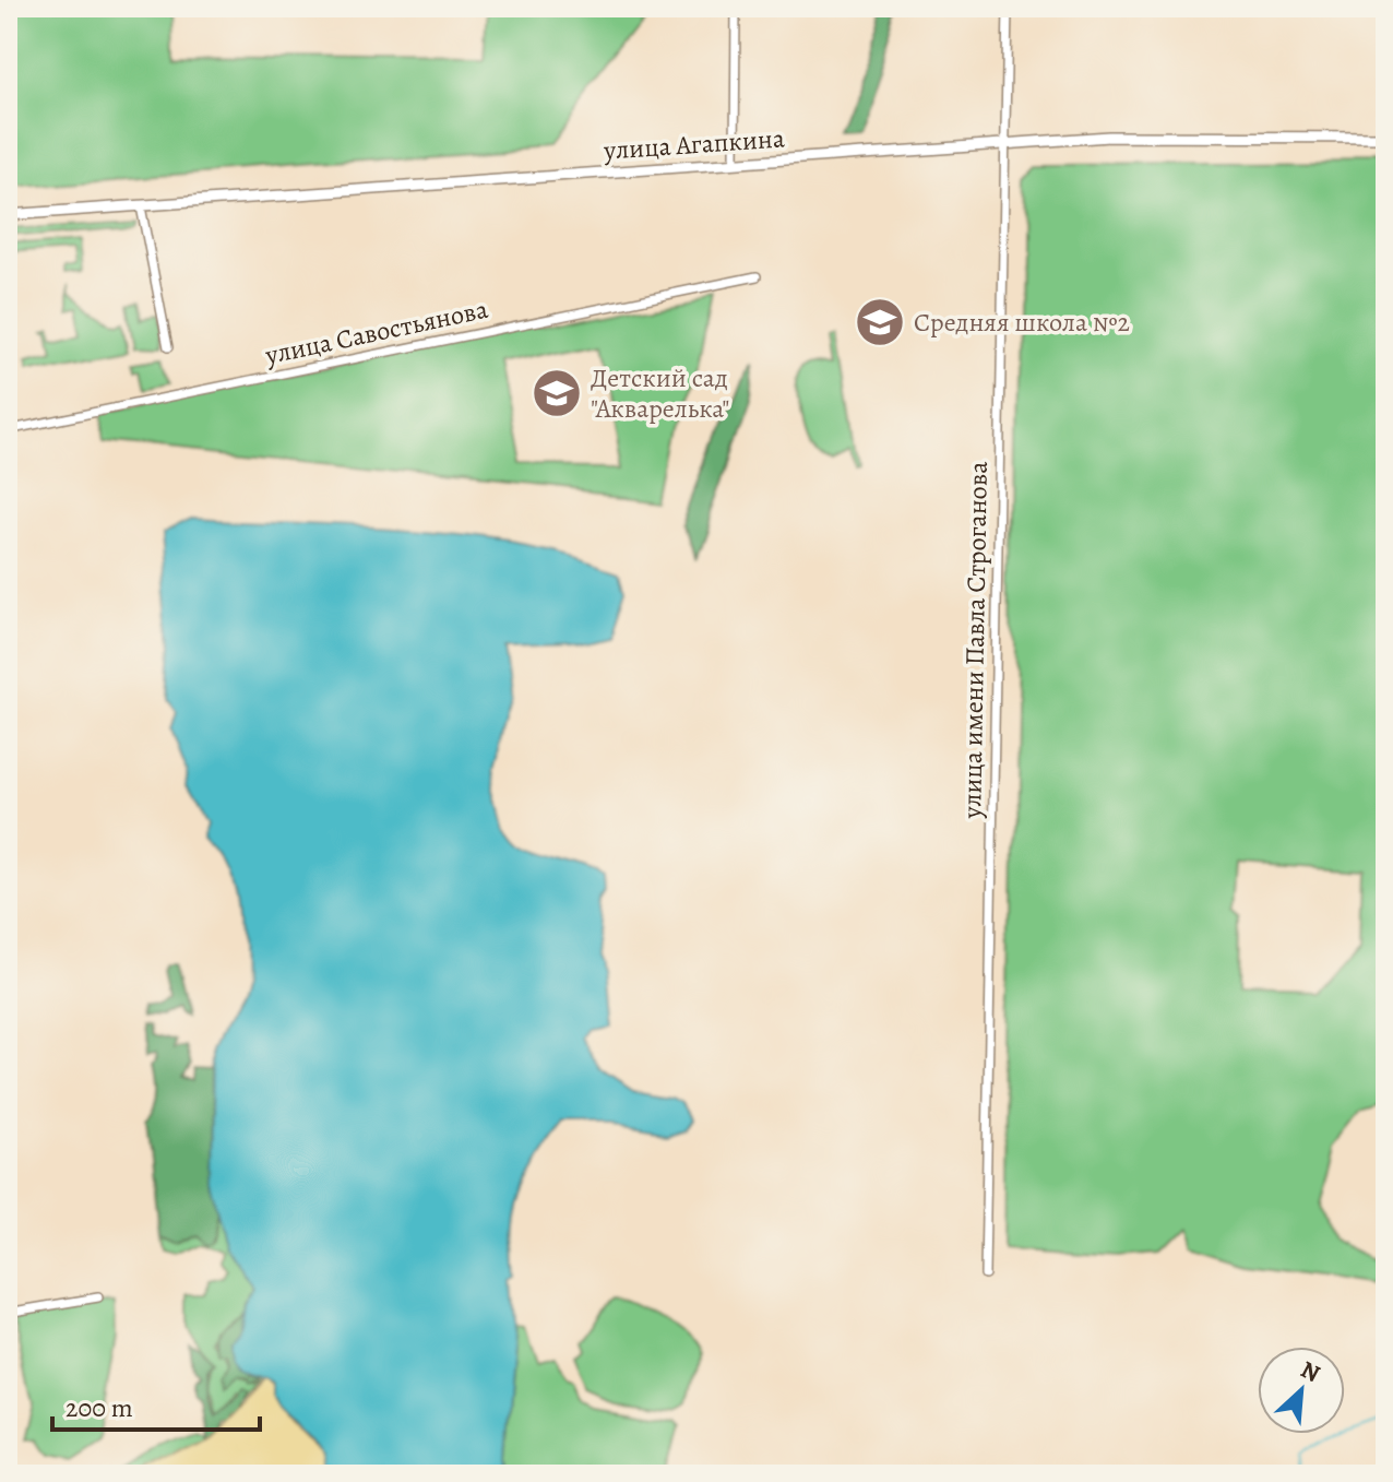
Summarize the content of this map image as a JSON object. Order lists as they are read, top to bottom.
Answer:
{
  "streets": {
    "main road": ["улица Агапкина"],
    "street": ["улица Савостьянова", "улица имени Павла Строганова"]
  },
  "crossings": [
    ["улица Агапкина", "улица имени Павла Строганова"]
  ],
  "places": {
    "school or university": ["Средняя школа №2", "Детский сад \"Акварелька\""]
  },
  "scale_bar": "200 m",
  "north": "top right"
}
